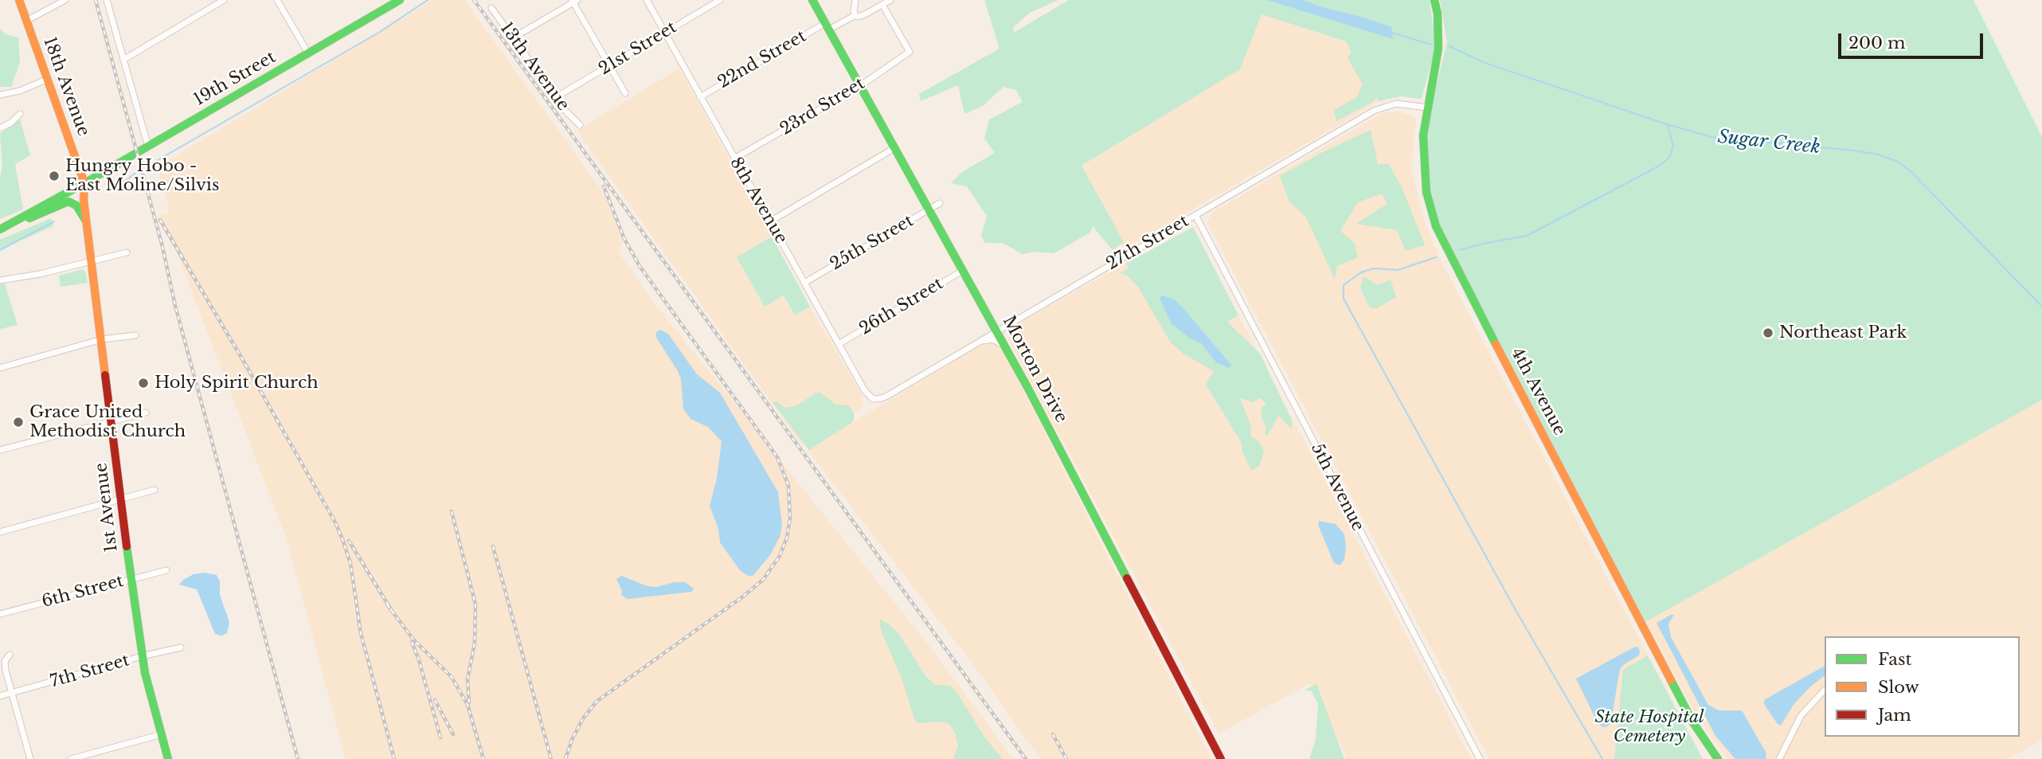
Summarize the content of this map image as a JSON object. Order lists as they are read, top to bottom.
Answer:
{
  "streets": {
    "street": [
      "21st Street",
      "22nd Street",
      "13th Avenue",
      "19th Street",
      "18th Avenue",
      "23rd Street",
      "8th Avenue",
      "25th Street",
      "27th Street",
      "26th Street",
      "Morton Drive",
      "4th Avenue",
      "5th Avenue",
      "1st Avenue",
      "6th Street",
      "7th Street"
    ]
  },
  "crossings": [
    ["21st Street", "13th Avenue"],
    ["21st Street", "8th Avenue"],
    ["22nd Street", "23rd Street"],
    ["22nd Street", "8th Avenue"],
    ["22nd Street", "Morton Drive"],
    ["19th Street", "18th Avenue"],
    ["19th Street", "1st Avenue"],
    ["18th Avenue", "1st Avenue"],
    ["23rd Street", "8th Avenue"],
    ["23rd Street", "Morton Drive"],
    ["8th Avenue", "25th Street"],
    ["8th Avenue", "27th Street"],
    ["8th Avenue", "26th Street"],
    ["25th Street", "Morton Drive"],
    ["27th Street", "Morton Drive"],
    ["27th Street", "4th Avenue"],
    ["27th Street", "5th Avenue"],
    ["26th Street", "Morton Drive"],
    ["1st Avenue", "6th Street"],
    ["1st Avenue", "7th Street"]
  ],
  "water": ["Sugar Creek"],
  "parks": ["State Hospital Cemetery"],
  "places": [
    "Hungry Hobo - East Moline/Silvis",
    "Northeast Park",
    "Holy Spirit Church",
    "Grace United Methodist Church"
  ],
  "legend": ["Fast", "Slow", "Jam"],
  "scale_bar": "200 m"
}
